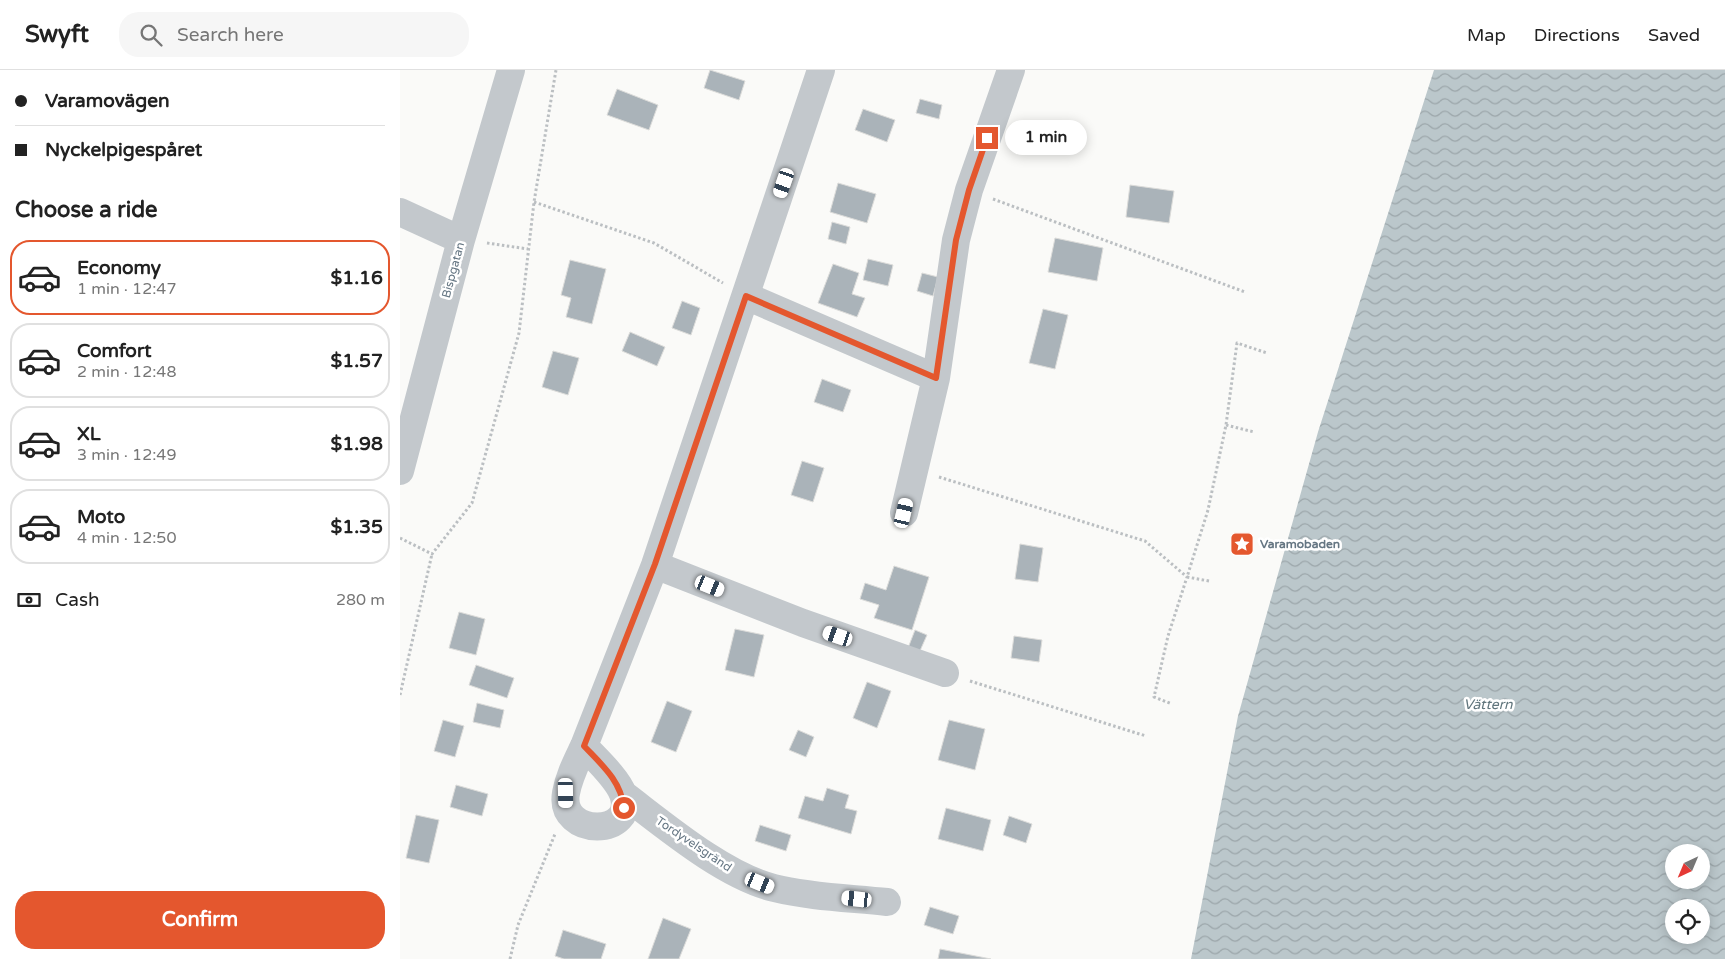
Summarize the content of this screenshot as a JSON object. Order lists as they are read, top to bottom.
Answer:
{
  "streets": {
    "street": ["Bispgatan", "Tordyvelsgränd"]
  },
  "water": ["Vättern"],
  "places": {
    "place": ["Varamobaden"]
  },
  "north": "bottom left",
  "page": {
    "header": "Swyft",
    "search": "Search here",
    "nav": ["Map", "Directions", "Saved"],
    "banner": ["Varamovägen", "Nyckelpigespåret"],
    "bubble": "1 min",
    "heading": "Choose a ride",
    "list": [
      {
        "name": "Economy",
        "note": "1 min · 12:47",
        "value": "$1.16"
      },
      {
        "name": "Comfort",
        "note": "2 min · 12:48",
        "value": "$1.57"
      },
      {
        "name": "XL",
        "note": "3 min · 12:49",
        "value": "$1.98"
      },
      {
        "name": "Moto",
        "note": "4 min · 12:50",
        "value": "$1.35"
      }
    ],
    "pay": ["Cash", "280 m"],
    "buttons": "Confirm"
  }
}
